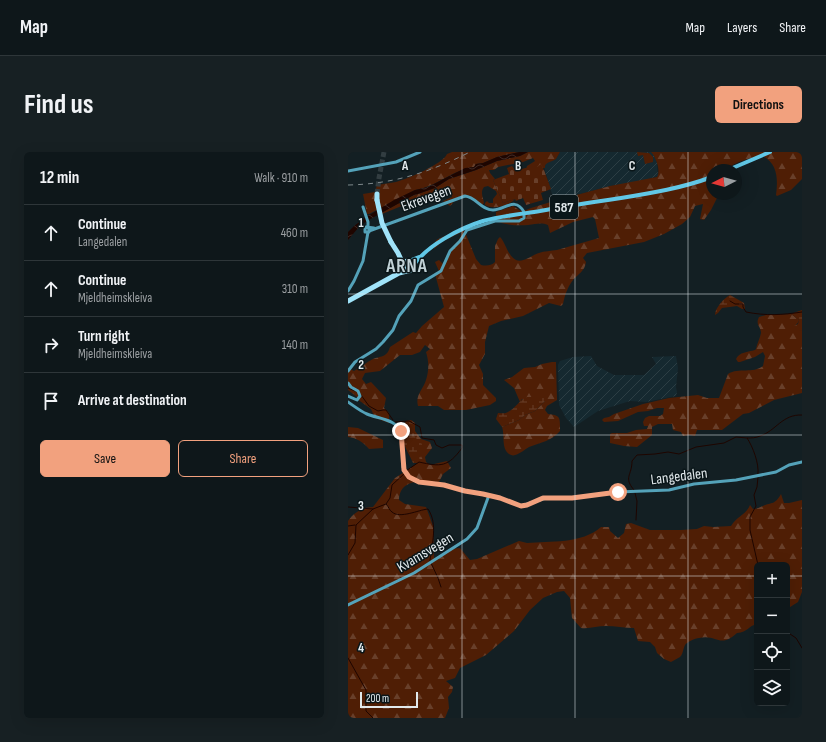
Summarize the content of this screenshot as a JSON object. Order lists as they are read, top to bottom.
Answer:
{
  "streets": {
    "main road": [
      "Ekrevegen",
      "587",
      "Langedalen",
      "Kvamsvegen"
    ]
  },
  "crossings": [
    ["Langedalen", "Kvamsvegen"]
  ],
  "districts": ["ARNA"],
  "scale_bar": "200 m",
  "north": "left",
  "page": {
    "header": "Map",
    "nav": ["Map", "Layers", "Share"],
    "buttons": [
      "Directions",
      ["Save", "Share"]
    ],
    "title": "Find us",
    "heading": ["12 min", "Walk · 910 m"],
    "list": [
      ["Continue", "Langedalen", "460 m"],
      ["Continue", "Mjeldheimskleiva", "310 m"],
      ["Turn right", "Mjeldheimskleiva", "140 m"],
      "Arrive at destination"
    ],
    "map_buttons": ["+", "−"],
    "scale": "200 m"
  },
  "grid": {
    "columns": ["A", "B", "C"],
    "rows": [
      "1",
      "2",
      "3",
      "4"
    ]
  }
}
